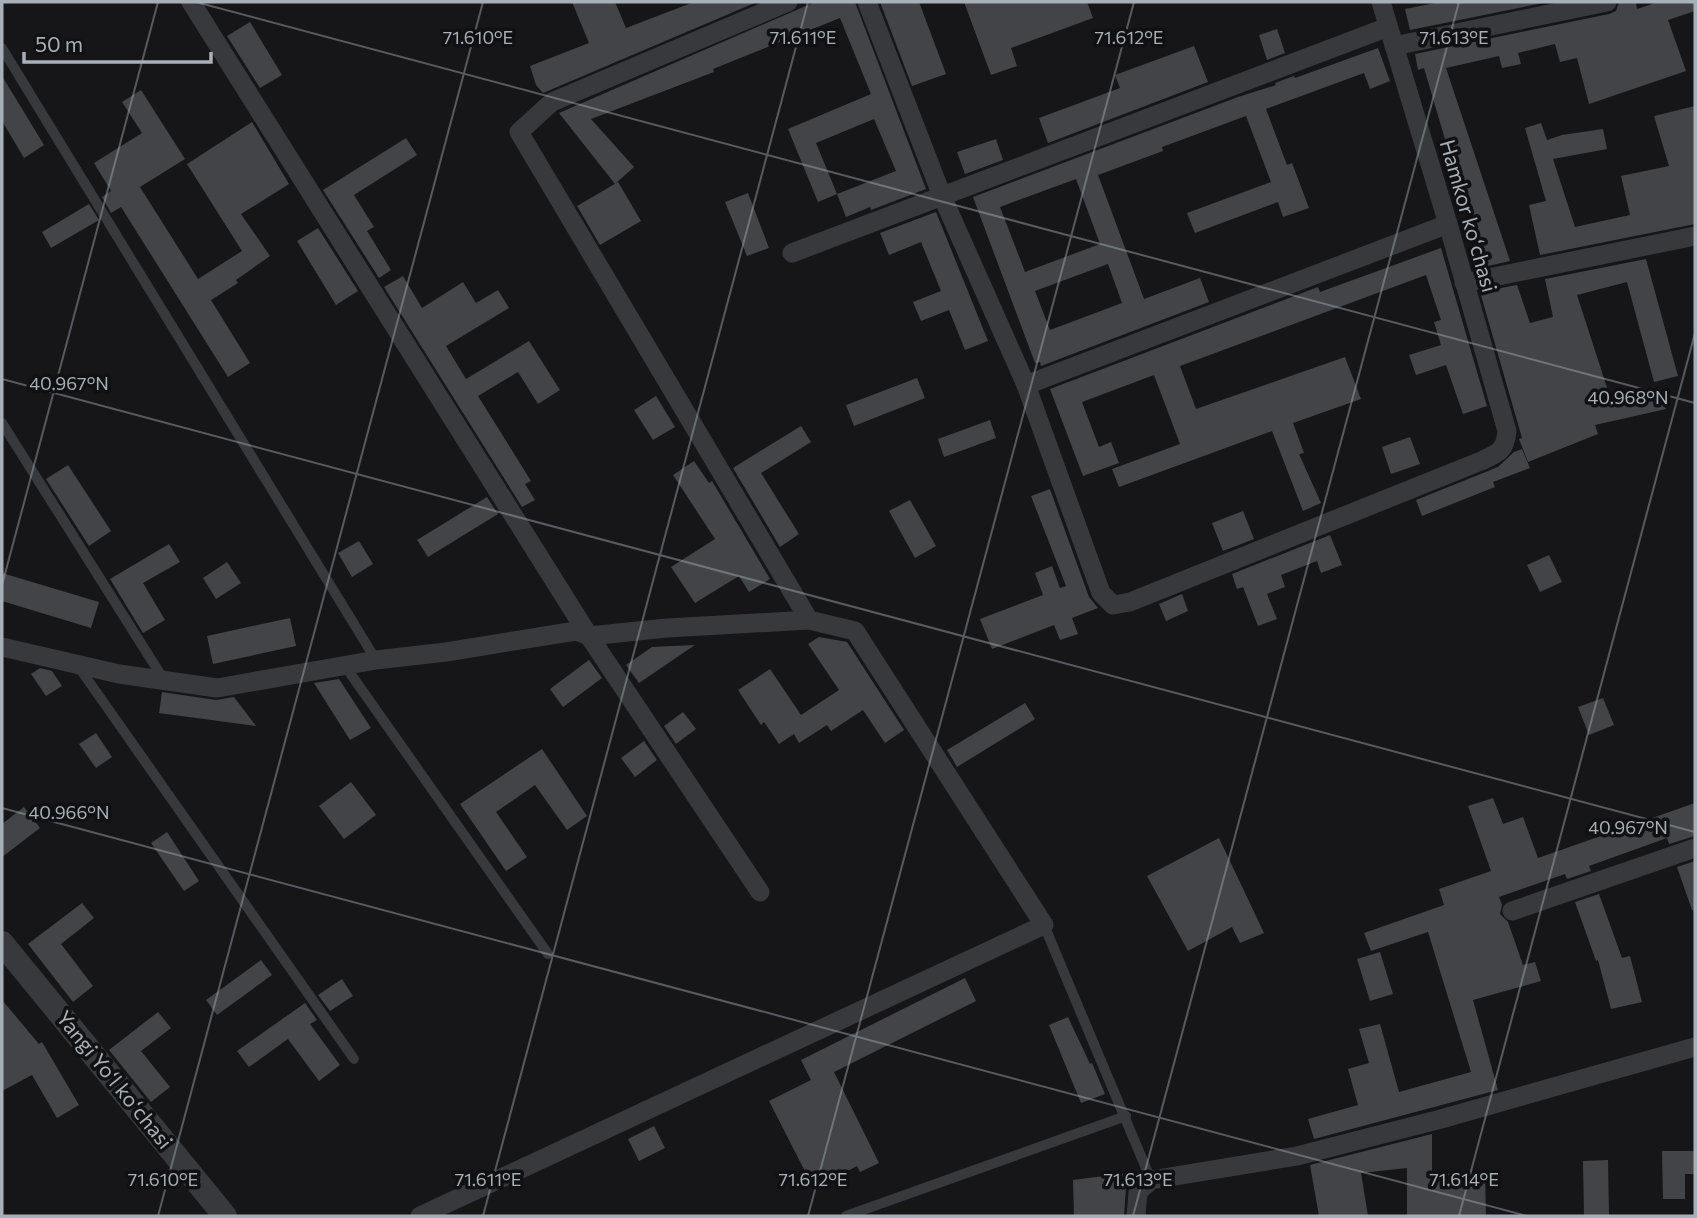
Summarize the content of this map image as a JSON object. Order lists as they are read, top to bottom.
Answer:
{
  "streets": {
    "street": ["Hamkor koʻchasi", "Yangi Yoʻl koʻchasi"]
  },
  "scale_bar": "50 m",
  "coordinates": [
    "71.610°E",
    "71.611°E",
    "71.612°E",
    "71.613°E",
    "40.967°N",
    "40.968°N",
    "40.966°N",
    "71.614°E"
  ]
}
